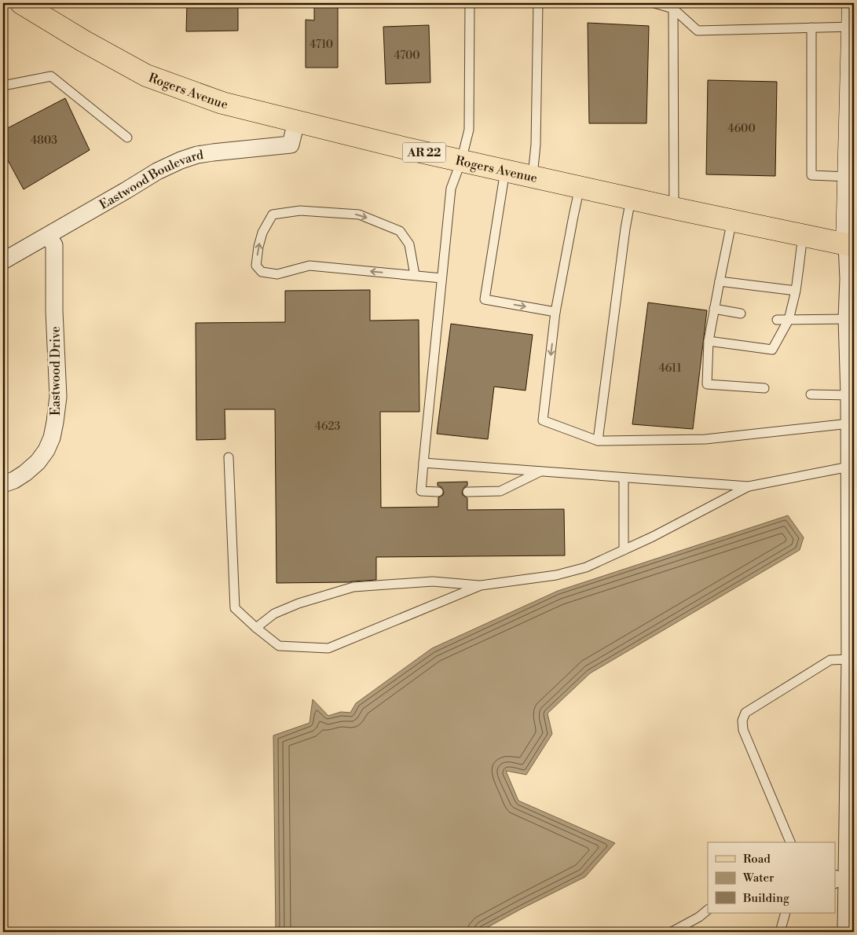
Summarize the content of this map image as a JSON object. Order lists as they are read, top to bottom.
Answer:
{
  "streets": {
    "main road": ["Rogers Avenue", "AR 22"],
    "street": ["Eastwood Boulevard", "Eastwood Drive"]
  },
  "crossings": [
    ["Rogers Avenue", "Eastwood Boulevard"],
    ["Eastwood Boulevard", "Eastwood Drive"]
  ],
  "house_numbers": [
    "4710",
    "4700",
    "4600",
    "4803",
    "4611",
    "4623"
  ],
  "legend": ["Road", "Water", "Building"]
}
